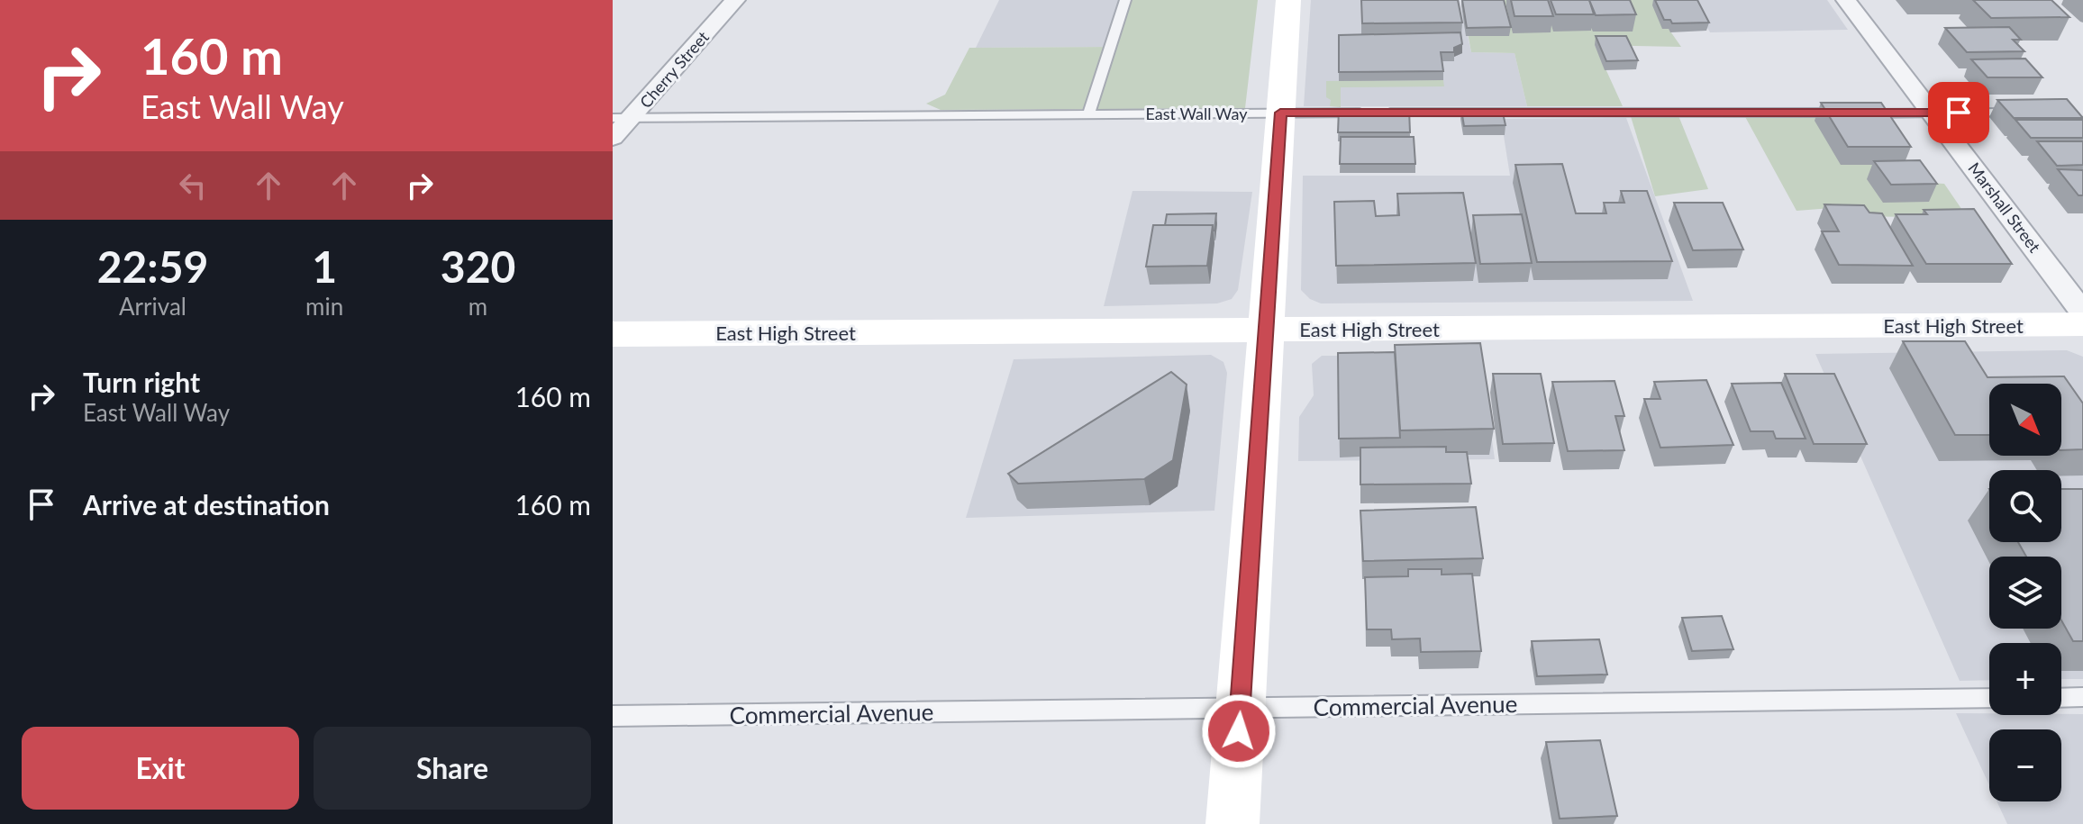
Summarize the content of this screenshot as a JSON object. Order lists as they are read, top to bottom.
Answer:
{
  "streets": {
    "main road": ["East High Street"],
    "street": ["Cherry Street", "Marshall Street"],
    "lane": ["East Wall Way", "Commercial Avenue"]
  },
  "crossings": [
    ["Cherry Street", "East Wall Way"],
    ["East Wall Way", "Marshall Street"]
  ],
  "north": "bottom right",
  "page": {
    "turn": ["160 m", "East Wall Way"],
    "eta": [
      "22:59",
      "Arrival",
      "1",
      "min",
      "320",
      "m"
    ],
    "list": [
      {
        "name": "Turn right",
        "note": "East Wall Way",
        "value": "160 m"
      },
      {
        "name": "Arrive at destination",
        "value": "160 m"
      }
    ],
    "map_buttons": ["+", "−"],
    "buttons": ["Exit", "Share"]
  }
}
